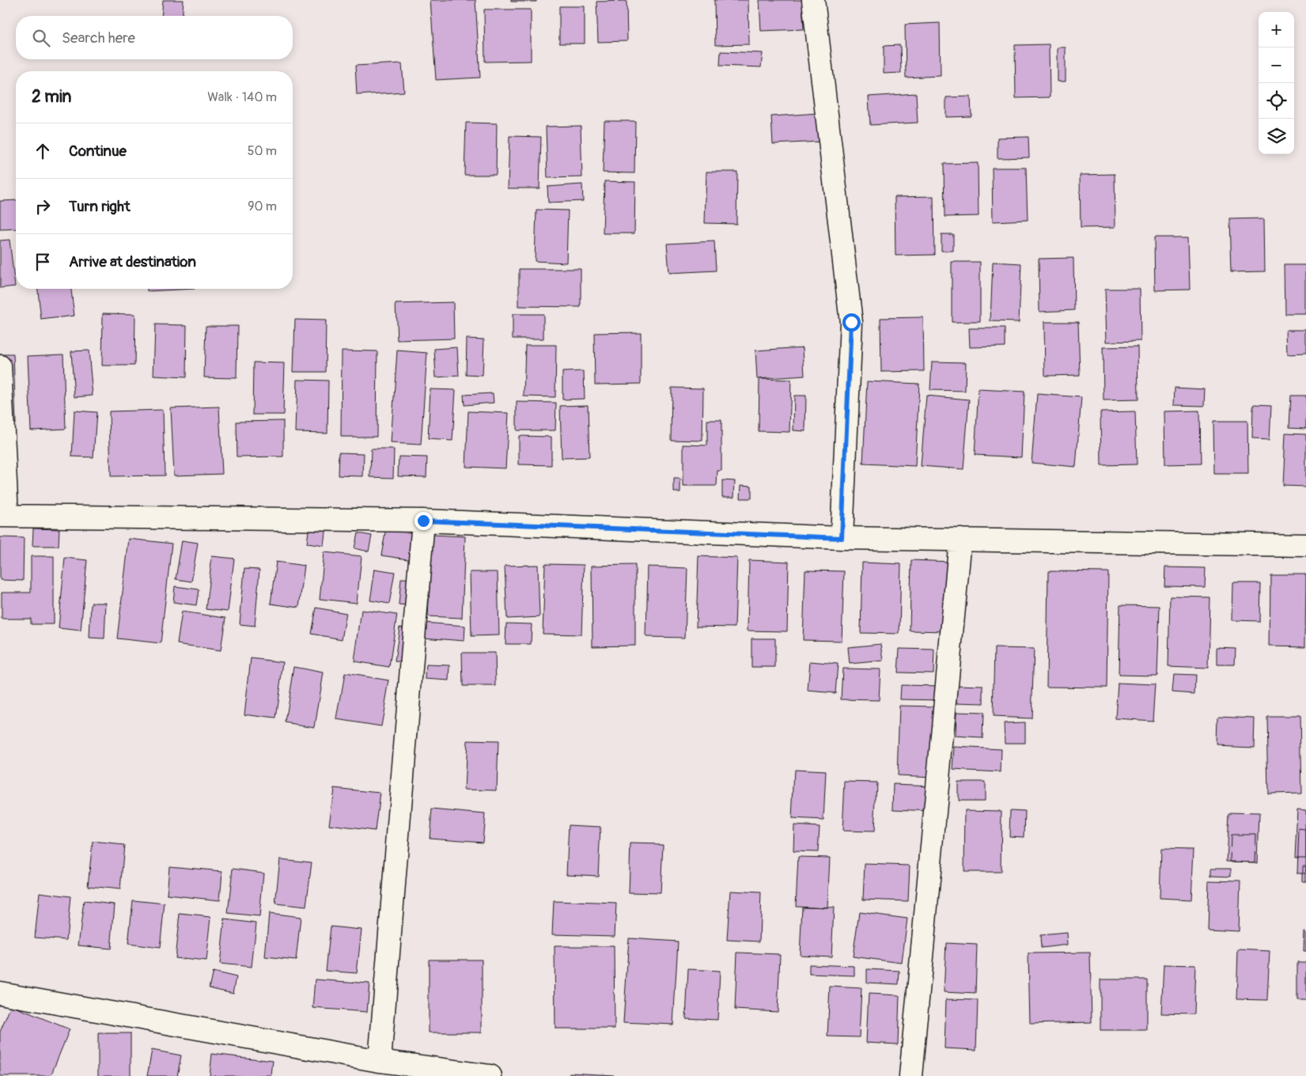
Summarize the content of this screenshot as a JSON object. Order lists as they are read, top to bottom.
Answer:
{
  "page": {
    "map_buttons": ["+", "−"],
    "search": "Search here",
    "heading": ["2 min", "Walk · 140 m"],
    "list": [
      ["Continue", "50 m"],
      ["Turn right", "90 m"],
      "Arrive at destination"
    ]
  }
}
